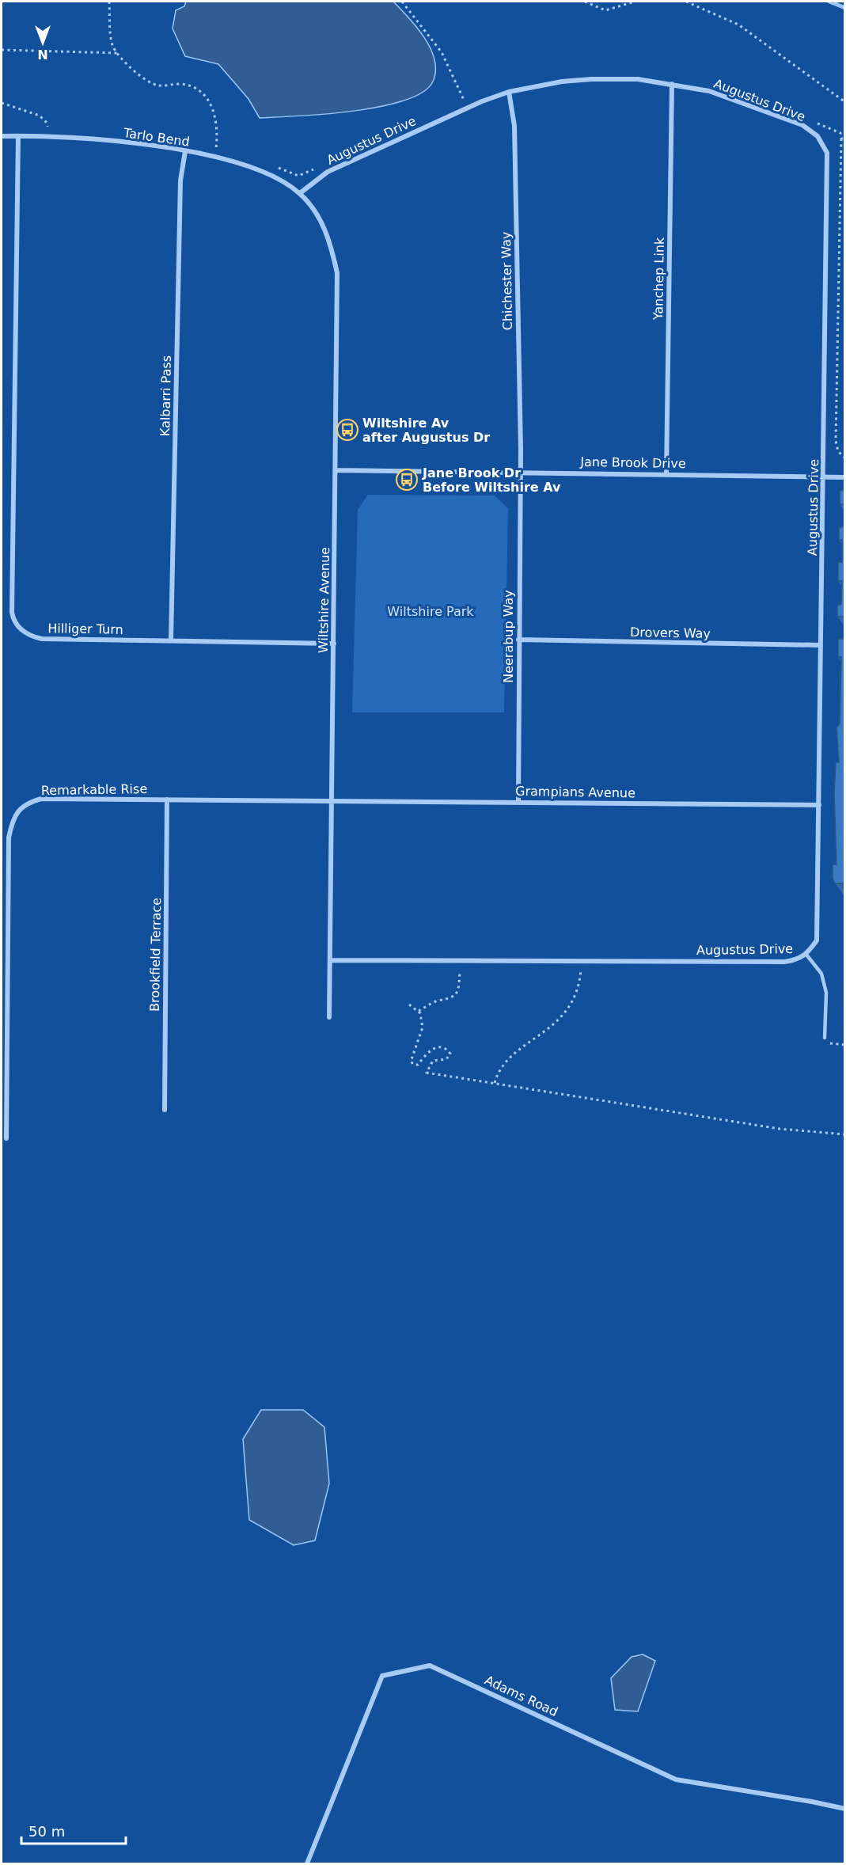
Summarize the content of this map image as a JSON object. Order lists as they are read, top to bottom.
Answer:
{
  "streets": {
    "street": [
      "Augustus Drive",
      "Tarlo Bend",
      "Yanchep Link",
      "Chichester Way",
      "Kalbarri Pass",
      "Jane Brook Drive",
      "Wiltshire Avenue",
      "Hilliger Turn",
      "Drovers Way",
      "Neerabup Way",
      "Remarkable Rise",
      "Grampians Avenue",
      "Brookfield Terrace",
      "Adams Road"
    ]
  },
  "crossings": [
    ["Augustus Drive", "Tarlo Bend"],
    ["Augustus Drive", "Yanchep Link"],
    ["Augustus Drive", "Chichester Way"],
    ["Augustus Drive", "Jane Brook Drive"],
    ["Augustus Drive", "Wiltshire Avenue"],
    ["Augustus Drive", "Drovers Way"],
    ["Augustus Drive", "Grampians Avenue"],
    ["Tarlo Bend", "Kalbarri Pass"],
    ["Tarlo Bend", "Wiltshire Avenue"],
    ["Tarlo Bend", "Hilliger Turn"],
    ["Yanchep Link", "Jane Brook Drive"],
    ["Chichester Way", "Jane Brook Drive"],
    ["Chichester Way", "Neerabup Way"],
    ["Kalbarri Pass", "Hilliger Turn"],
    ["Jane Brook Drive", "Wiltshire Avenue"],
    ["Jane Brook Drive", "Neerabup Way"],
    ["Wiltshire Avenue", "Hilliger Turn"],
    ["Wiltshire Avenue", "Remarkable Rise"],
    ["Wiltshire Avenue", "Grampians Avenue"],
    ["Drovers Way", "Neerabup Way"],
    ["Neerabup Way", "Grampians Avenue"],
    ["Remarkable Rise", "Grampians Avenue"],
    ["Remarkable Rise", "Brookfield Terrace"]
  ],
  "parks": ["Wiltshire Park"],
  "places": {
    "bus stop": ["Wiltshire Av after Augustus Dr", "Jane Brook Dr Before Wiltshire Av"]
  },
  "scale_bar": "50 m",
  "north": "bottom"
}
